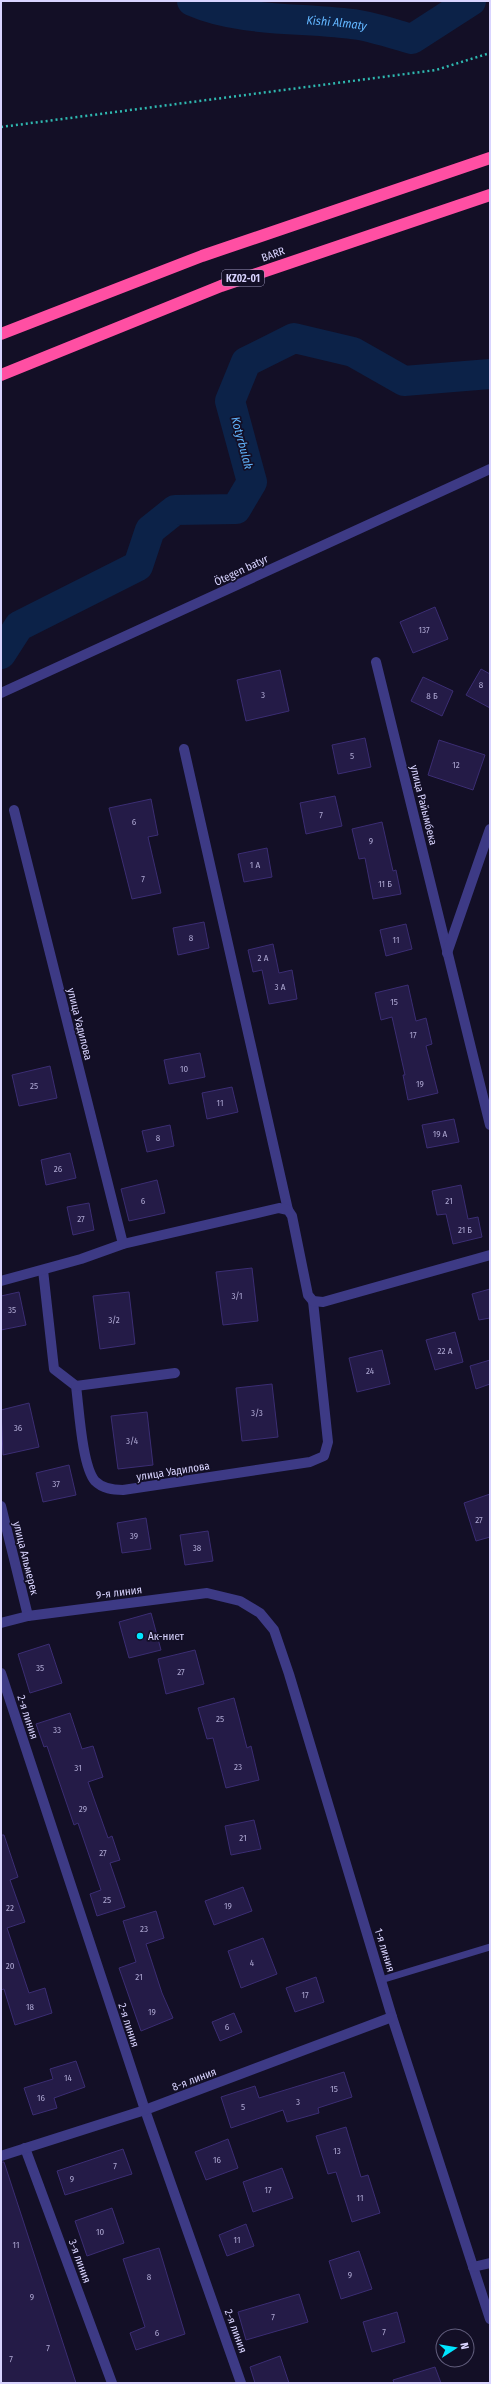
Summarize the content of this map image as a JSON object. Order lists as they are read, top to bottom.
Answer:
{
  "streets": {
    "highway": ["BARR", "KZ02-01"],
    "street": [
      "Ötegen batyr",
      "улица Райымбека",
      "улица Уадилова",
      "улица Альмерек",
      "9-я линия",
      "2-я линия",
      "1-я линия",
      "8-я линия",
      "3-я линия"
    ]
  },
  "crossings": [
    ["улица Альмерек", "9-я линия"],
    ["9-я линия", "1-я линия"],
    ["2-я линия", "8-я линия"],
    ["1-я линия", "8-я линия"],
    ["8-я линия", "3-я линия"]
  ],
  "water": ["Kіshі Almaty", "Kotyrbulak"],
  "places": ["Ак-ниет"],
  "house_numbers": [
    "137",
    "8",
    "3",
    "8 Б",
    "5",
    "12",
    "7",
    "6",
    "9",
    "1 А",
    "7",
    "11 Б",
    "8",
    "11",
    "2 А",
    "3 А",
    "15",
    "17",
    "10",
    "19",
    "25",
    "11",
    "19 А",
    "8",
    "26",
    "6",
    "21",
    "27",
    "21 Б",
    "3/1",
    "35",
    "3/2",
    "22 А",
    "24",
    "3/3",
    "36",
    "3/4",
    "37",
    "27",
    "39",
    "38",
    "35",
    "27",
    "25",
    "33",
    "23",
    "31",
    "29",
    "21",
    "27",
    "25",
    "19",
    "22",
    "23",
    "4",
    "20",
    "21",
    "17",
    "18",
    "19",
    "6",
    "14",
    "15",
    "16",
    "3",
    "5",
    "13",
    "16",
    "7",
    "9",
    "17",
    "11",
    "10",
    "11",
    "11",
    "9",
    "8",
    "9",
    "7",
    "7",
    "6",
    "7",
    "7"
  ],
  "north": "right"
}
